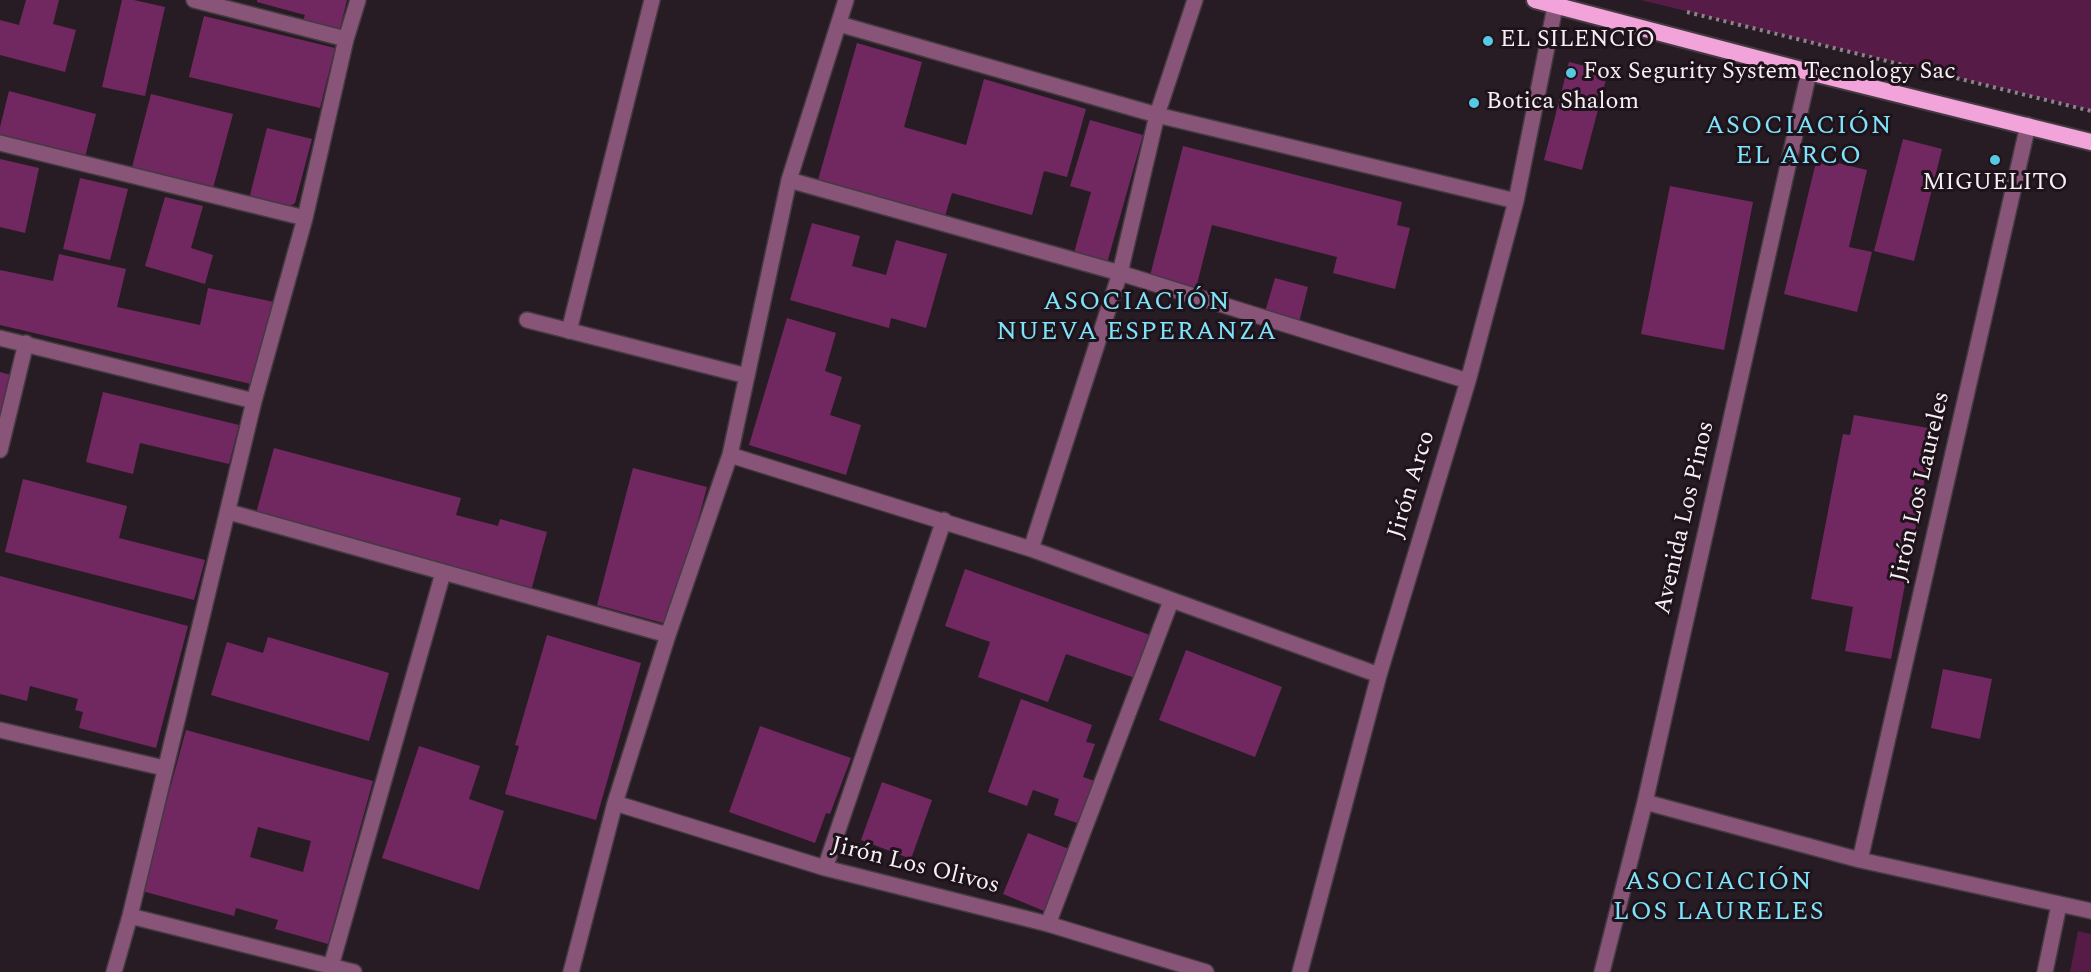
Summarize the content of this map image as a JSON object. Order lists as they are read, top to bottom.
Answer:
{
  "streets": {
    "street": [
      "Jirón Arco",
      "Jirón Los Laureles",
      "Avenida Los Pinos",
      "Jirón Los Olivos"
    ]
  },
  "districts": ["ASOCIACIÓN EL ARCO", "ASOCIACIÓN NUEVA ESPERANZA", "ASOCIACIÓN LOS LAURELES"],
  "places": [
    "EL SILENCIO",
    "Fox Segurity System Tecnology Sac",
    "Botica Shalom",
    "MIGUELITO"
  ]
}
